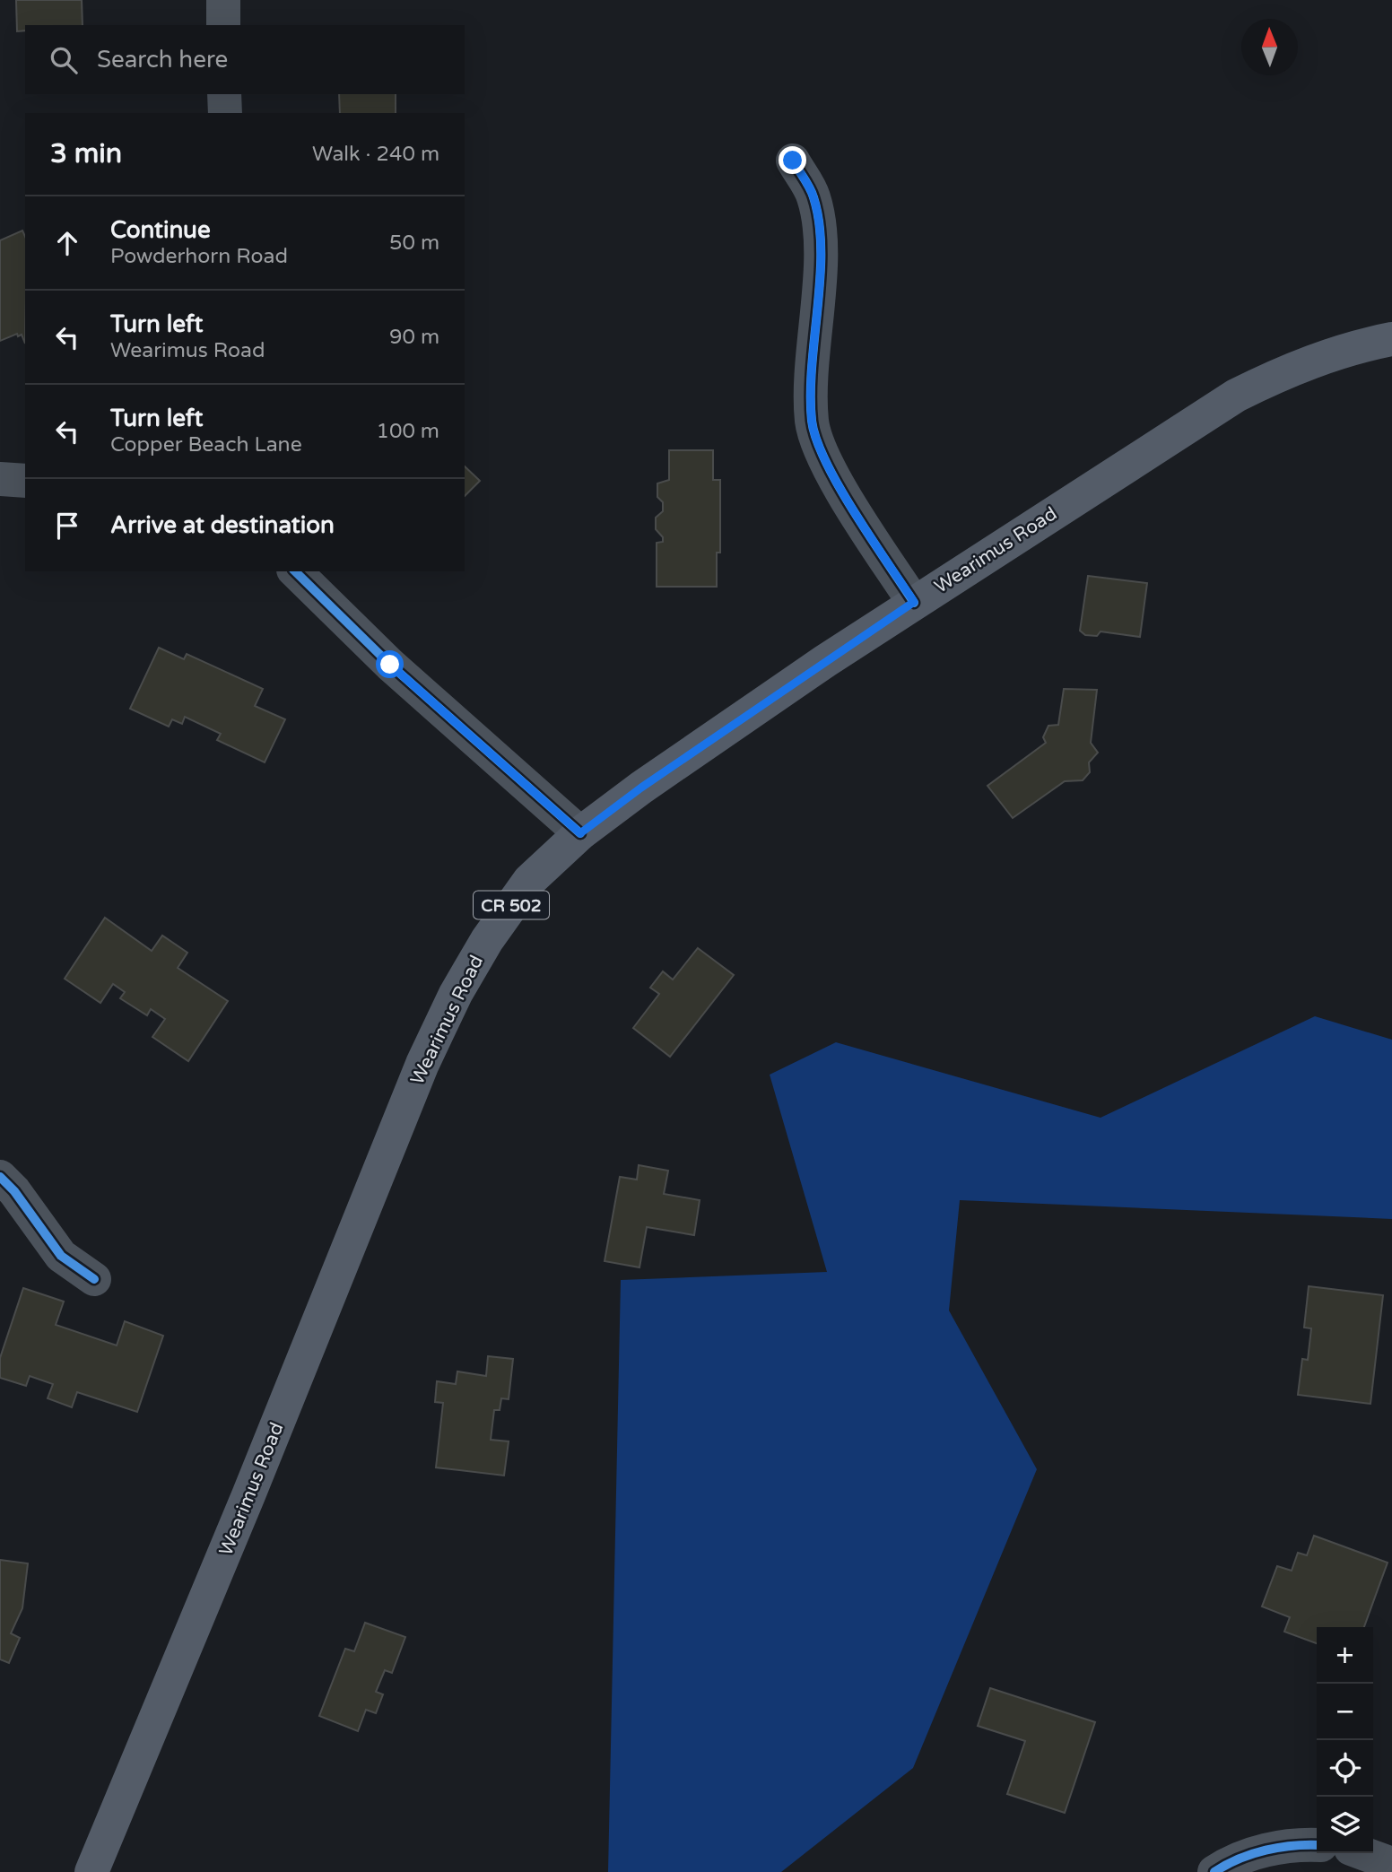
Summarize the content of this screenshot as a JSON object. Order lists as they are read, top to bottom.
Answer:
{
  "streets": {
    "main road": ["Wearimus Road", "CR 502"]
  },
  "north": "top",
  "page": {
    "search": "Search here",
    "heading": ["3 min", "Walk · 240 m"],
    "list": [
      ["Continue", "Powderhorn Road", "50 m"],
      ["Turn left", "Wearimus Road", "90 m"],
      ["Turn left", "Copper Beach Lane", "100 m"],
      "Arrive at destination"
    ],
    "map_buttons": ["+", "−"]
  }
}
